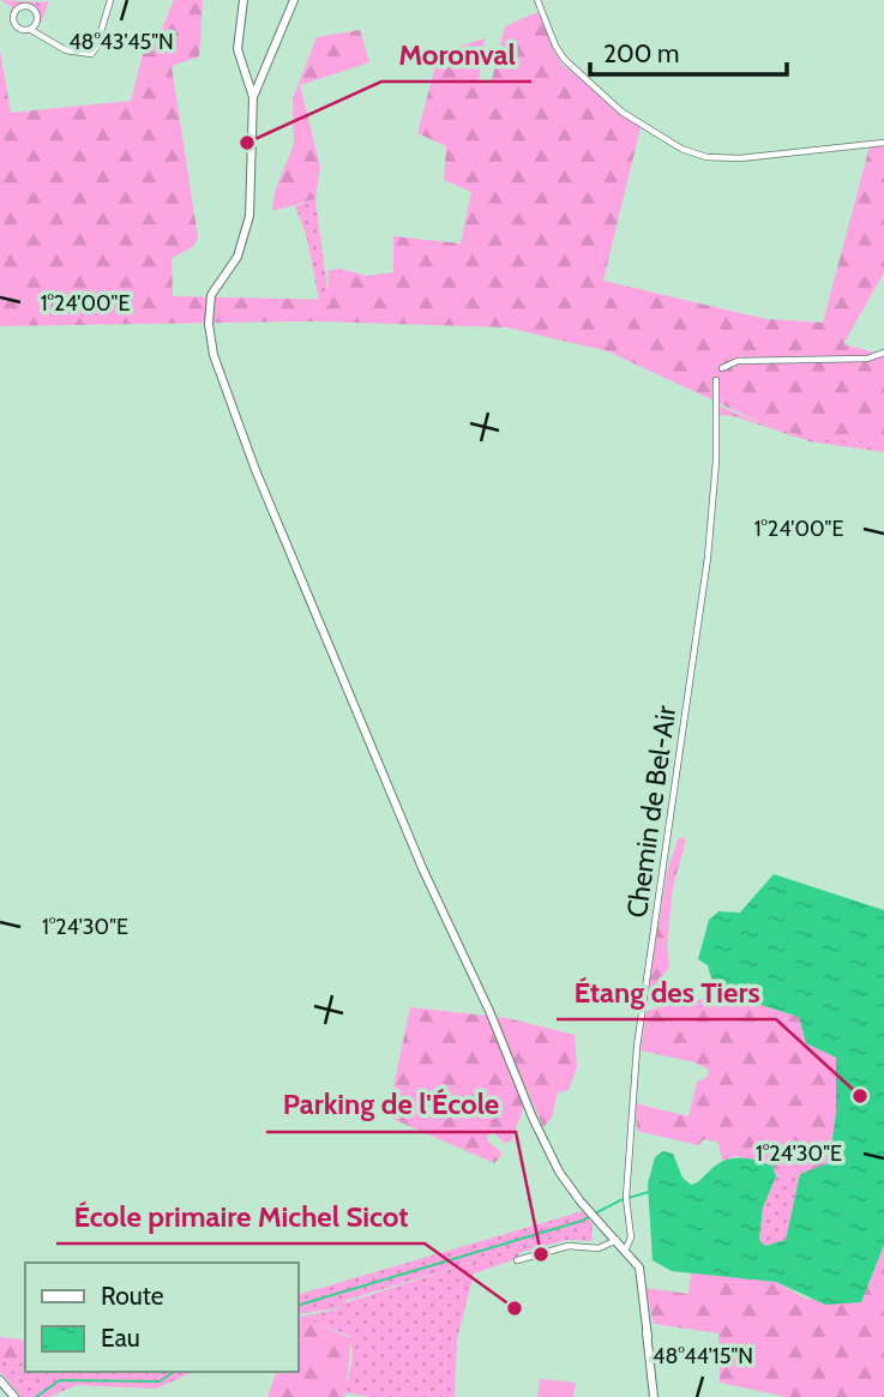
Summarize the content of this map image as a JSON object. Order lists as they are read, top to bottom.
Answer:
{
  "streets": {
    "street": ["Chemin de Bel-Air"]
  },
  "places": [
    "Moronval",
    "Étang des Tiers",
    "Parking de l'École",
    "École primaire Michel Sicot"
  ],
  "legend": ["Route", "Eau"],
  "scale_bar": "200 m",
  "coordinates": [
    "48°43'45\"N",
    "1°24'00\"E",
    "1°24'30\"E",
    "48°44'15\"N"
  ]
}
